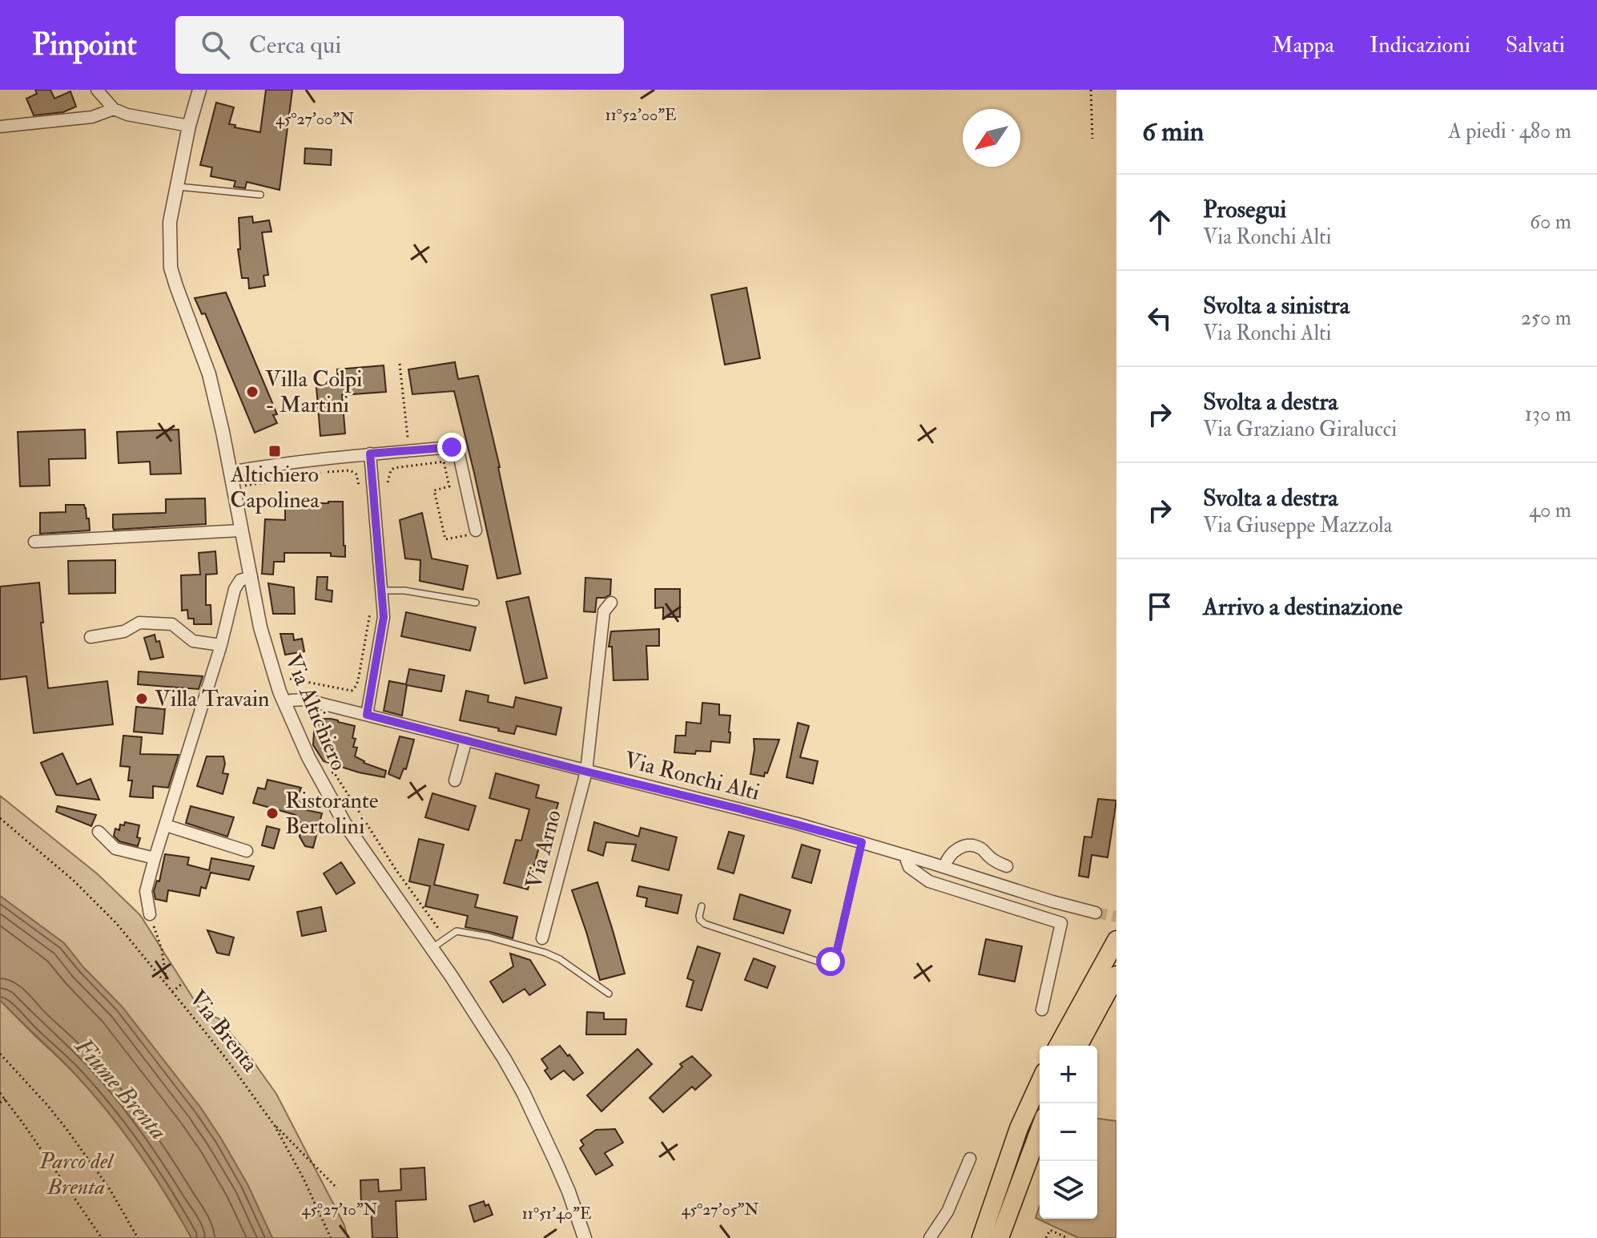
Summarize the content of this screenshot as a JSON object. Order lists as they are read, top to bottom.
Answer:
{
  "streets": {
    "street": ["Via Altichiero", "Via Ronchi Alti", "Via Arno"],
    "path": ["Via Brenta"]
  },
  "crossings": [
    ["Via Altichiero", "Via Ronchi Alti"],
    ["Via Ronchi Alti", "Via Arno"]
  ],
  "water": ["Fiume Brenta"],
  "parks": ["Parco del Brenta"],
  "places": {
    "other": ["Villa Colpi - Martini", "Villa Travain", "Ristorante Bertolini"],
    "transit": ["Altichiero Capolinea"]
  },
  "north": "bottom left",
  "page": {
    "header": "Pinpoint",
    "search": "Cerca qui",
    "nav": ["Mappa", "Indicazioni", "Salvati"],
    "heading": ["6 min", "A piedi · 480 m"],
    "list": [
      ["Prosegui", "Via Ronchi Alti", "60 m"],
      ["Svolta a sinistra", "Via Ronchi Alti", "250 m"],
      ["Svolta a destra", "Via Graziano Giralucci", "130 m"],
      ["Svolta a destra", "Via Giuseppe Mazzola", "40 m"],
      "Arrivo a destinazione"
    ],
    "map_buttons": ["+", "−"]
  },
  "coordinates": [
    "11°52'00\"E",
    "45°27'00\"N",
    "45°27'10\"N",
    "45°27'05\"N",
    "11°51'40\"E"
  ]
}
